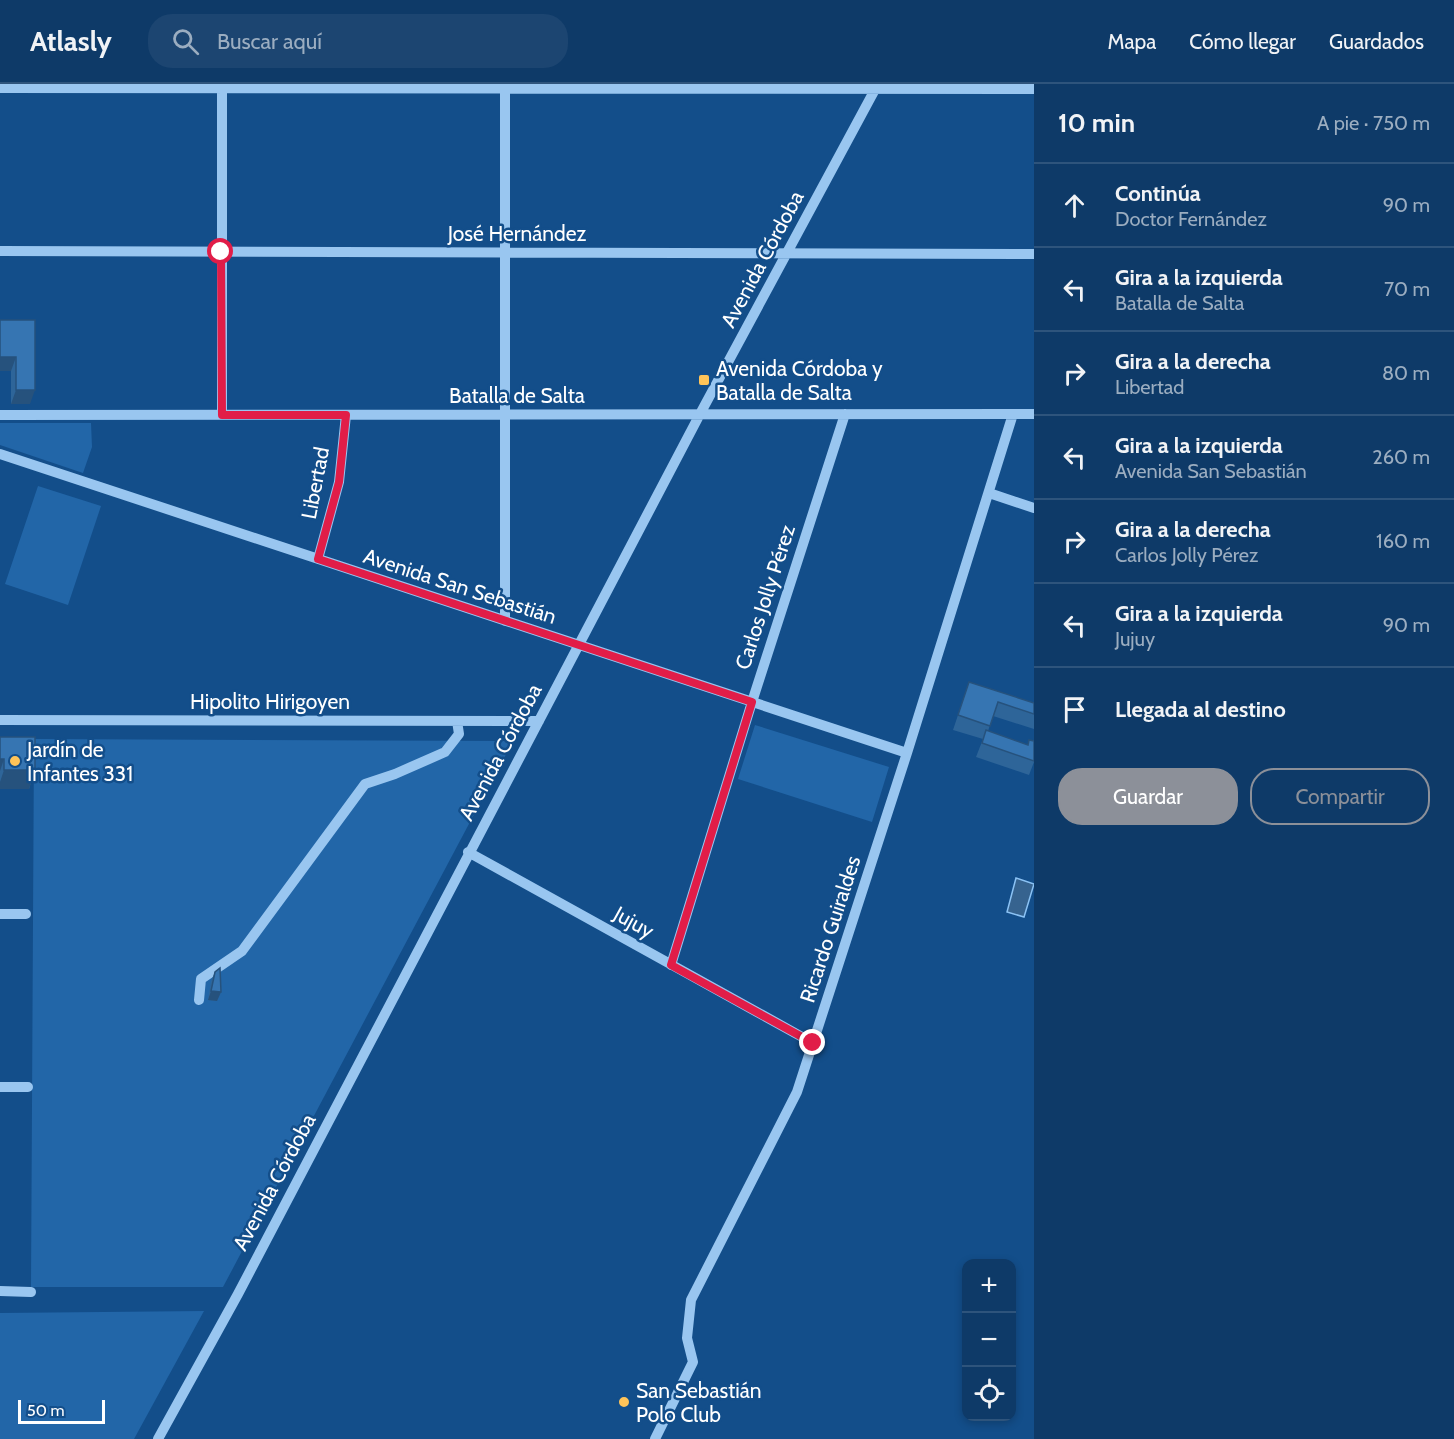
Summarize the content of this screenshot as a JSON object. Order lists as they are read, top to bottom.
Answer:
{
  "streets": {
    "street": [
      "José Hernández",
      "Avenida Córdoba",
      "Batalla de Salta",
      "Libertad",
      "Avenida San Sebastián",
      "Carlos Jolly Pérez",
      "Hipolito Hirigoyen",
      "Jujuy",
      "Ricardo Guiraldes"
    ]
  },
  "crossings": [
    ["José Hernández", "Avenida Córdoba"],
    ["Avenida Córdoba", "Batalla de Salta"],
    ["Avenida Córdoba", "Avenida San Sebastián"],
    ["Avenida Córdoba", "Hipolito Hirigoyen"],
    ["Avenida Córdoba", "Jujuy"],
    ["Batalla de Salta", "Libertad"],
    ["Batalla de Salta", "Carlos Jolly Pérez"],
    ["Batalla de Salta", "Ricardo Guiraldes"],
    ["Libertad", "Avenida San Sebastián"],
    ["Avenida San Sebastián", "Carlos Jolly Pérez"],
    ["Avenida San Sebastián", "Ricardo Guiraldes"],
    ["Carlos Jolly Pérez", "Jujuy"],
    ["Jujuy", "Ricardo Guiraldes"]
  ],
  "places": {
    "transit": ["Avenida Córdoba y Batalla de Salta"],
    "other": ["Jardín de Infantes 331", "San Sebastián Polo Club"]
  },
  "scale_bar": "50 m",
  "page": {
    "header": "Atlasly",
    "search": "Buscar aquí",
    "nav": ["Mapa", "Cómo llegar", "Guardados"],
    "heading": ["10 min", "A pie · 750 m"],
    "list": [
      ["Continúa", "Doctor Fernández", "90 m"],
      ["Gira a la izquierda", "Batalla de Salta", "70 m"],
      ["Gira a la derecha", "Libertad", "80 m"],
      ["Gira a la izquierda", "Avenida San Sebastián", "260 m"],
      ["Gira a la derecha", "Carlos Jolly Pérez", "160 m"],
      ["Gira a la izquierda", "Jujuy", "90 m"],
      "Llegada al destino"
    ],
    "buttons": ["Guardar", "Compartir"],
    "map_buttons": ["+", "−"],
    "scale": "50 m"
  }
}
